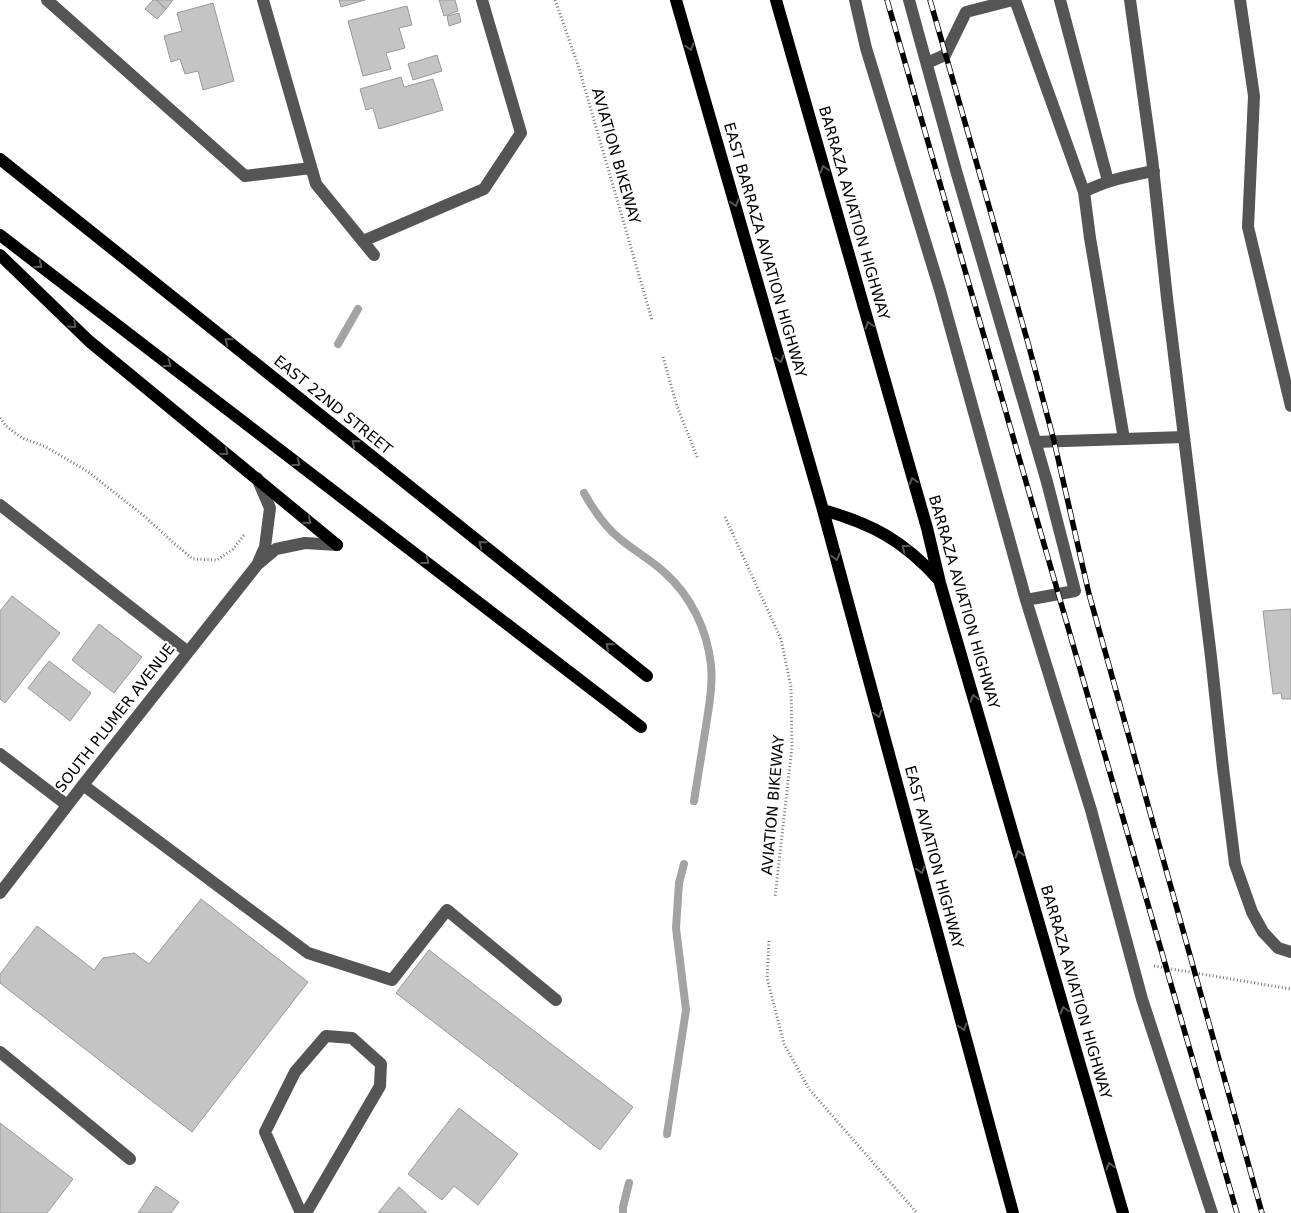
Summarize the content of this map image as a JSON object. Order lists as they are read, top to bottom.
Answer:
{
  "streets": {
    "main road": [
      "BARRAZA AVIATION HIGHWAY",
      "EAST BARRAZA AVIATION HIGHWAY",
      "EAST 22ND STREET",
      "EAST AVIATION HIGHWAY"
    ],
    "street": ["SOUTH PLUMER AVENUE"],
    "path": ["AVIATION BIKEWAY"]
  },
  "crossings": [
    ["EAST BARRAZA AVIATION HIGHWAY", "EAST AVIATION HIGHWAY"]
  ],
  "one_way": ["BARRAZA AVIATION HIGHWAY", "EAST BARRAZA AVIATION HIGHWAY", "EAST AVIATION HIGHWAY"]
}
